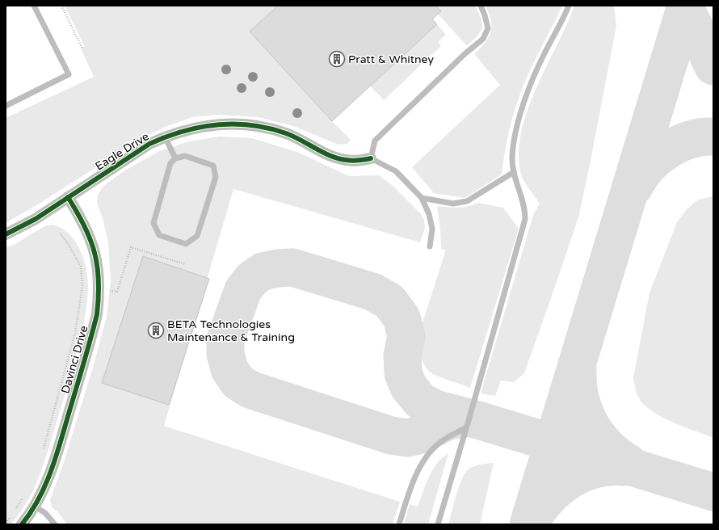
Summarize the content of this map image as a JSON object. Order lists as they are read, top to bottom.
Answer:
{
  "streets": {
    "street": ["Eagle Drive", "Davinci Drive"]
  },
  "crossings": [
    ["Eagle Drive", "Davinci Drive"]
  ],
  "places": {
    "building": ["Pratt & Whitney", "BETA Technologies Maintenance & Training"]
  }
}
